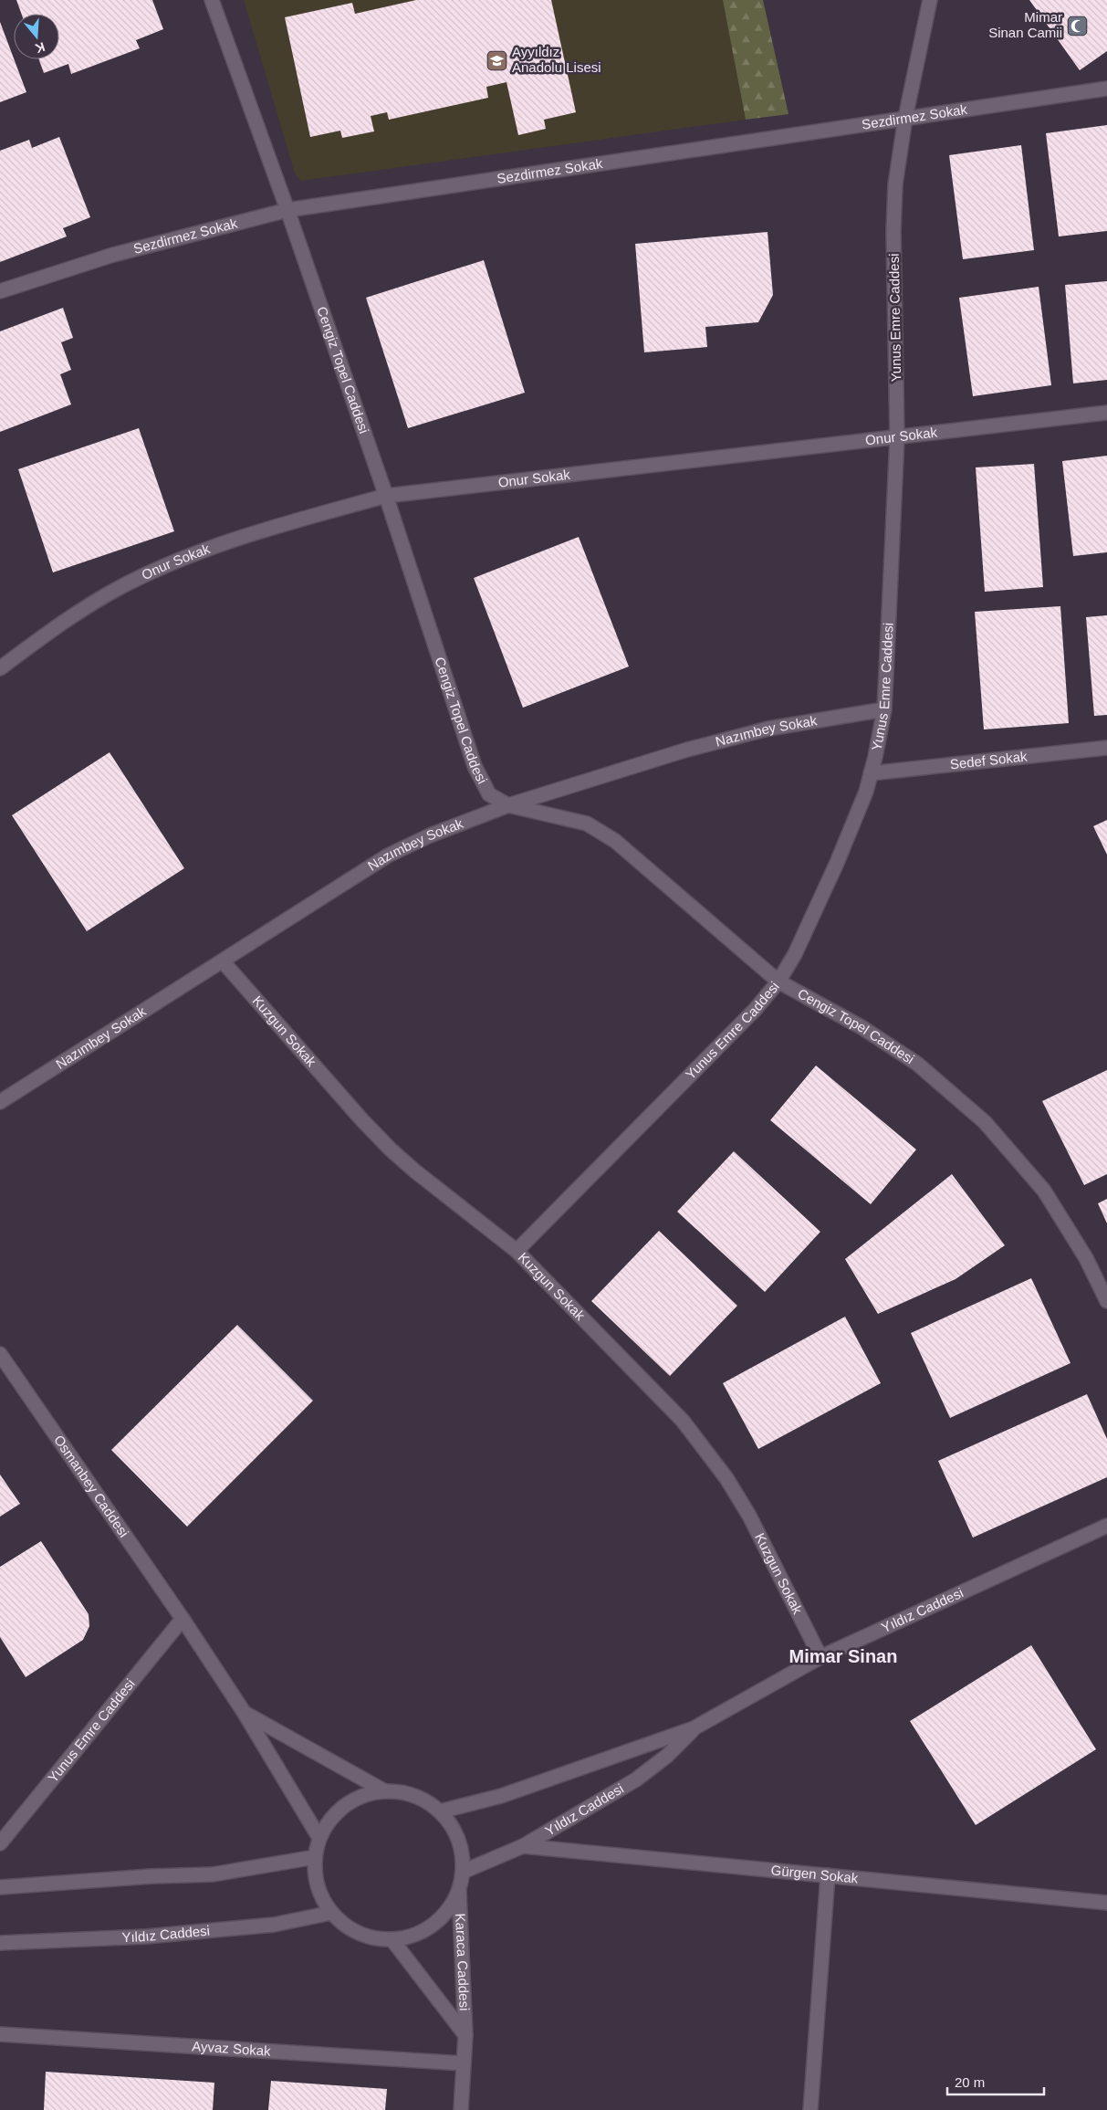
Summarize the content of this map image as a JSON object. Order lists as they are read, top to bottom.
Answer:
{
  "streets": {
    "street": [
      "Sezdirmez Sokak",
      "Yunus Emre Caddesi",
      "Cengiz Topel Caddesi",
      "Onur Sokak",
      "Nazımbey Sokak",
      "Sedef Sokak",
      "Kuzgun Sokak",
      "Osmanbey Caddesi",
      "Yıldız Caddesi",
      "Gürgen Sokak",
      "Karaca Caddesi",
      "Ayvaz Sokak"
    ]
  },
  "crossings": [
    ["Sezdirmez Sokak", "Yunus Emre Caddesi"],
    ["Sezdirmez Sokak", "Cengiz Topel Caddesi"],
    ["Yunus Emre Caddesi", "Cengiz Topel Caddesi"],
    ["Yunus Emre Caddesi", "Onur Sokak"],
    ["Yunus Emre Caddesi", "Nazımbey Sokak"],
    ["Yunus Emre Caddesi", "Sedef Sokak"],
    ["Yunus Emre Caddesi", "Kuzgun Sokak"],
    ["Yunus Emre Caddesi", "Osmanbey Caddesi"],
    ["Cengiz Topel Caddesi", "Onur Sokak"],
    ["Cengiz Topel Caddesi", "Nazımbey Sokak"],
    ["Nazımbey Sokak", "Kuzgun Sokak"],
    ["Kuzgun Sokak", "Yıldız Caddesi"],
    ["Yıldız Caddesi", "Gürgen Sokak"],
    ["Yıldız Caddesi", "Karaca Caddesi"],
    ["Karaca Caddesi", "Ayvaz Sokak"]
  ],
  "districts": ["Mimar Sinan"],
  "places": {
    "mosque": ["Mimar Sinan Camii"],
    "school or university": ["Ayyıldız Anadolu Lisesi"]
  },
  "scale_bar": "20 m",
  "north": "bottom"
}
